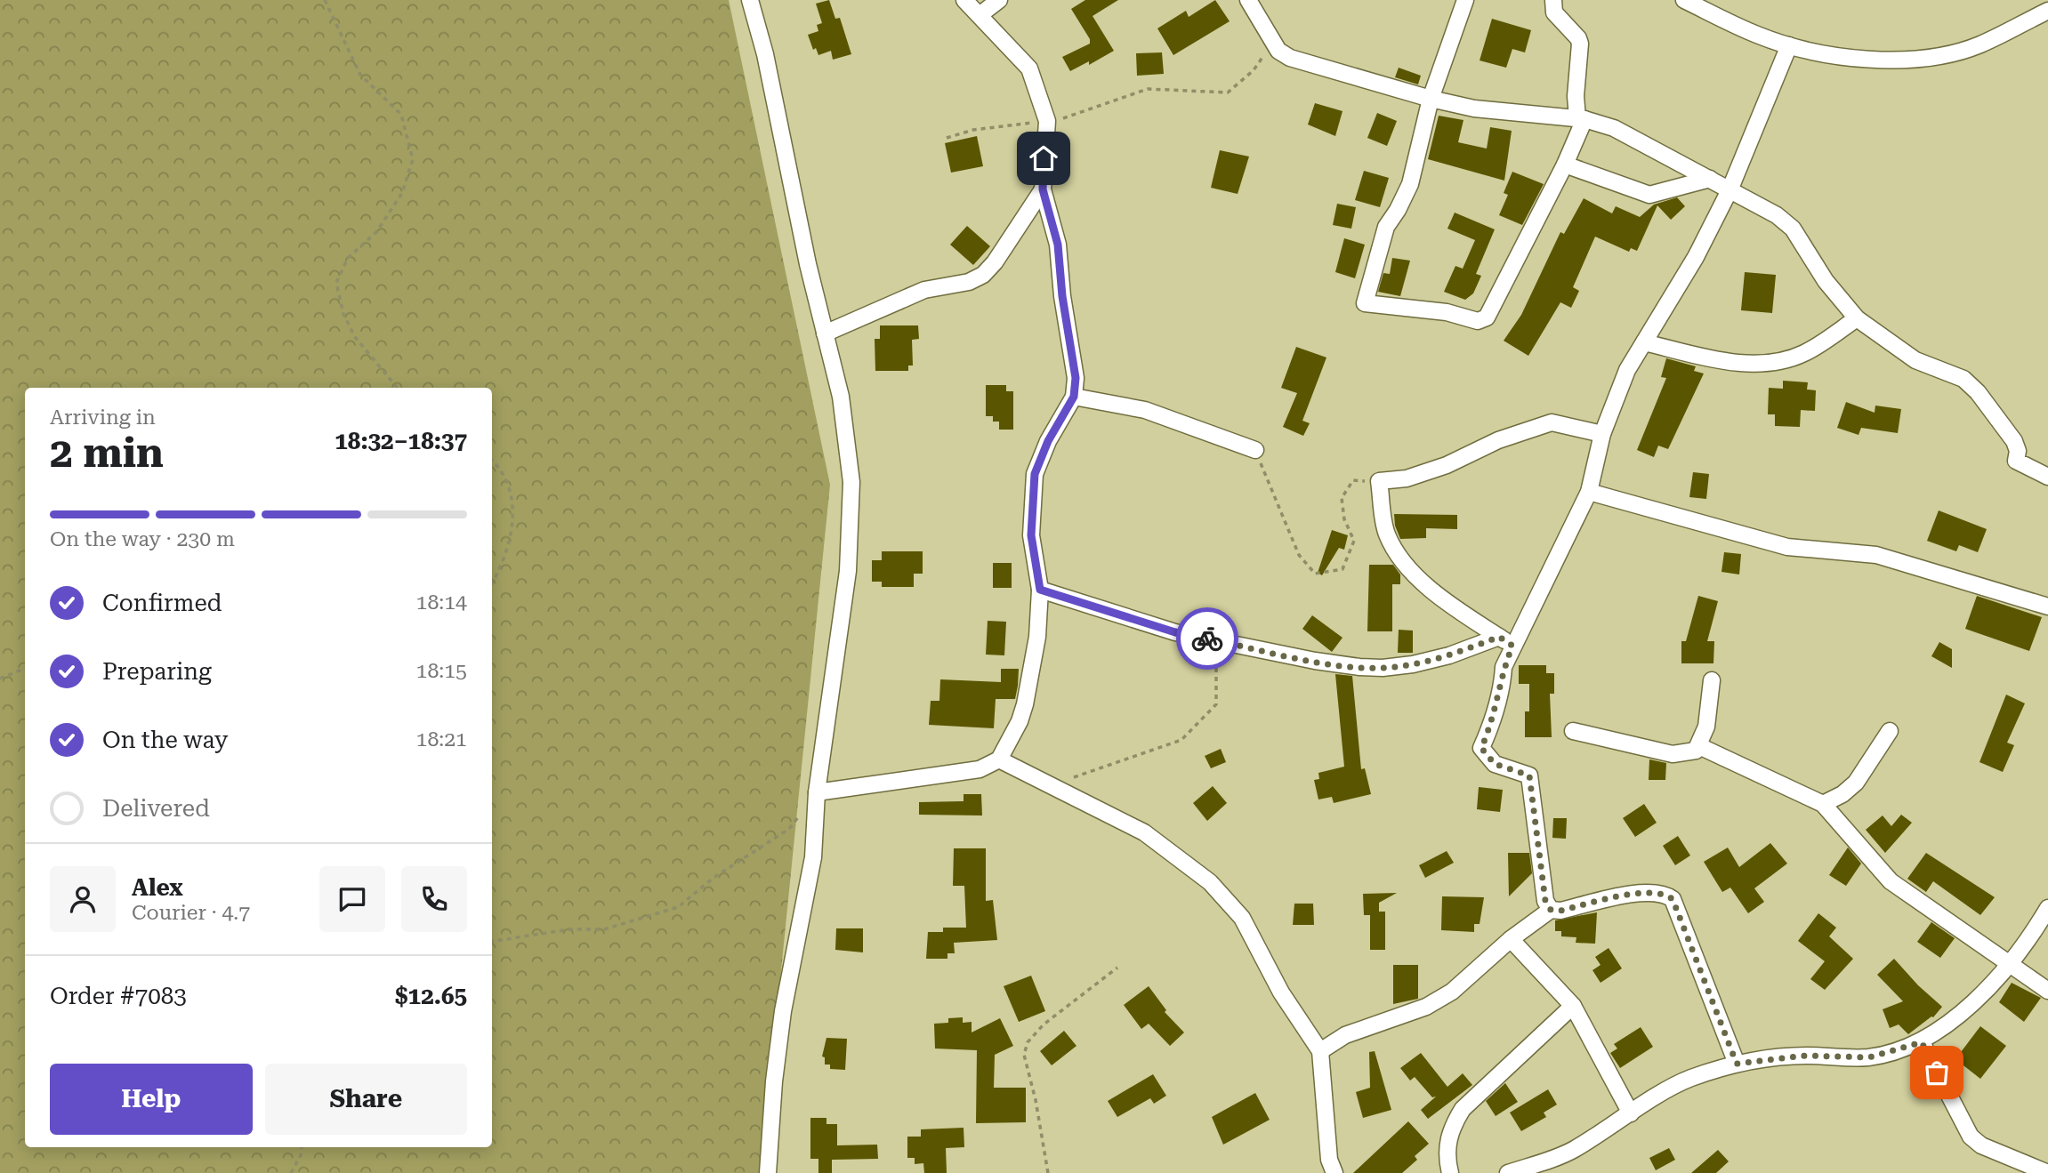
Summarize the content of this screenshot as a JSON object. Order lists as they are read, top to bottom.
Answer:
{
  "page": {
    "heading": ["2 min", "Arriving in", "18:32–18:37"],
    "panel": [
      "Alex",
      "Courier · 4.7",
      "Order #7083",
      "$12.65"
    ],
    "bar": "On the way · 230 m",
    "list": [
      ["Confirmed", "18:14"],
      ["Preparing", "18:15"],
      ["On the way", "18:21"],
      "Delivered"
    ],
    "buttons": ["Help", "Share"]
  }
}
